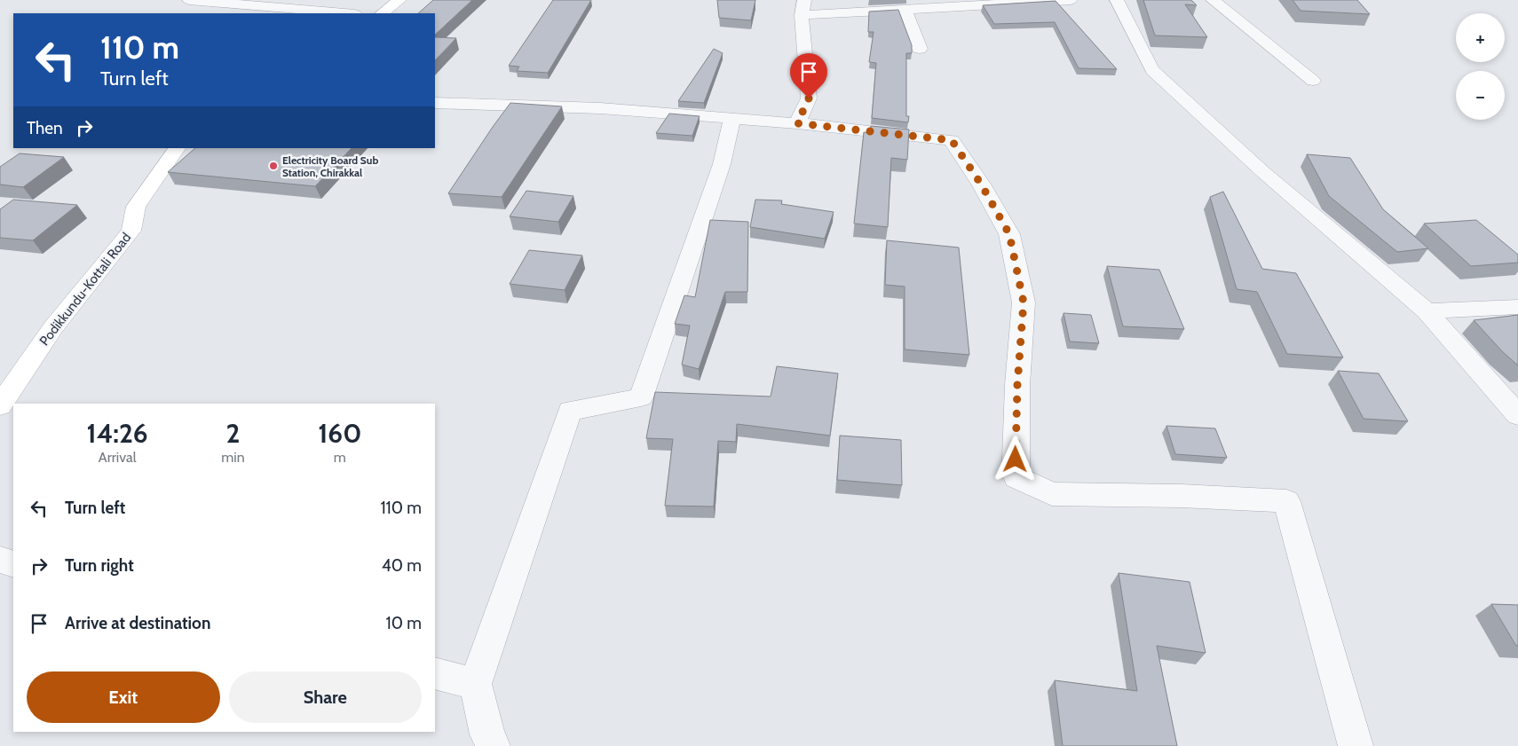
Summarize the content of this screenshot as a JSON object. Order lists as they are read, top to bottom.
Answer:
{
  "streets": {
    "main road": ["Podikkundu-Kottali Road"]
  },
  "places": ["Electricity Board Sub Station, Chirakkal"],
  "page": {
    "map_buttons": ["+", "−"],
    "turn": ["110 m", "Turn left"],
    "then": "Then",
    "eta": [
      "14:26",
      "Arrival",
      "2",
      "min",
      "160",
      "m"
    ],
    "list": [
      {
        "name": "Turn left",
        "value": "110 m"
      },
      {
        "name": "Turn right",
        "value": "40 m"
      },
      {
        "name": "Arrive at destination",
        "value": "10 m"
      }
    ],
    "buttons": ["Exit", "Share"]
  }
}
